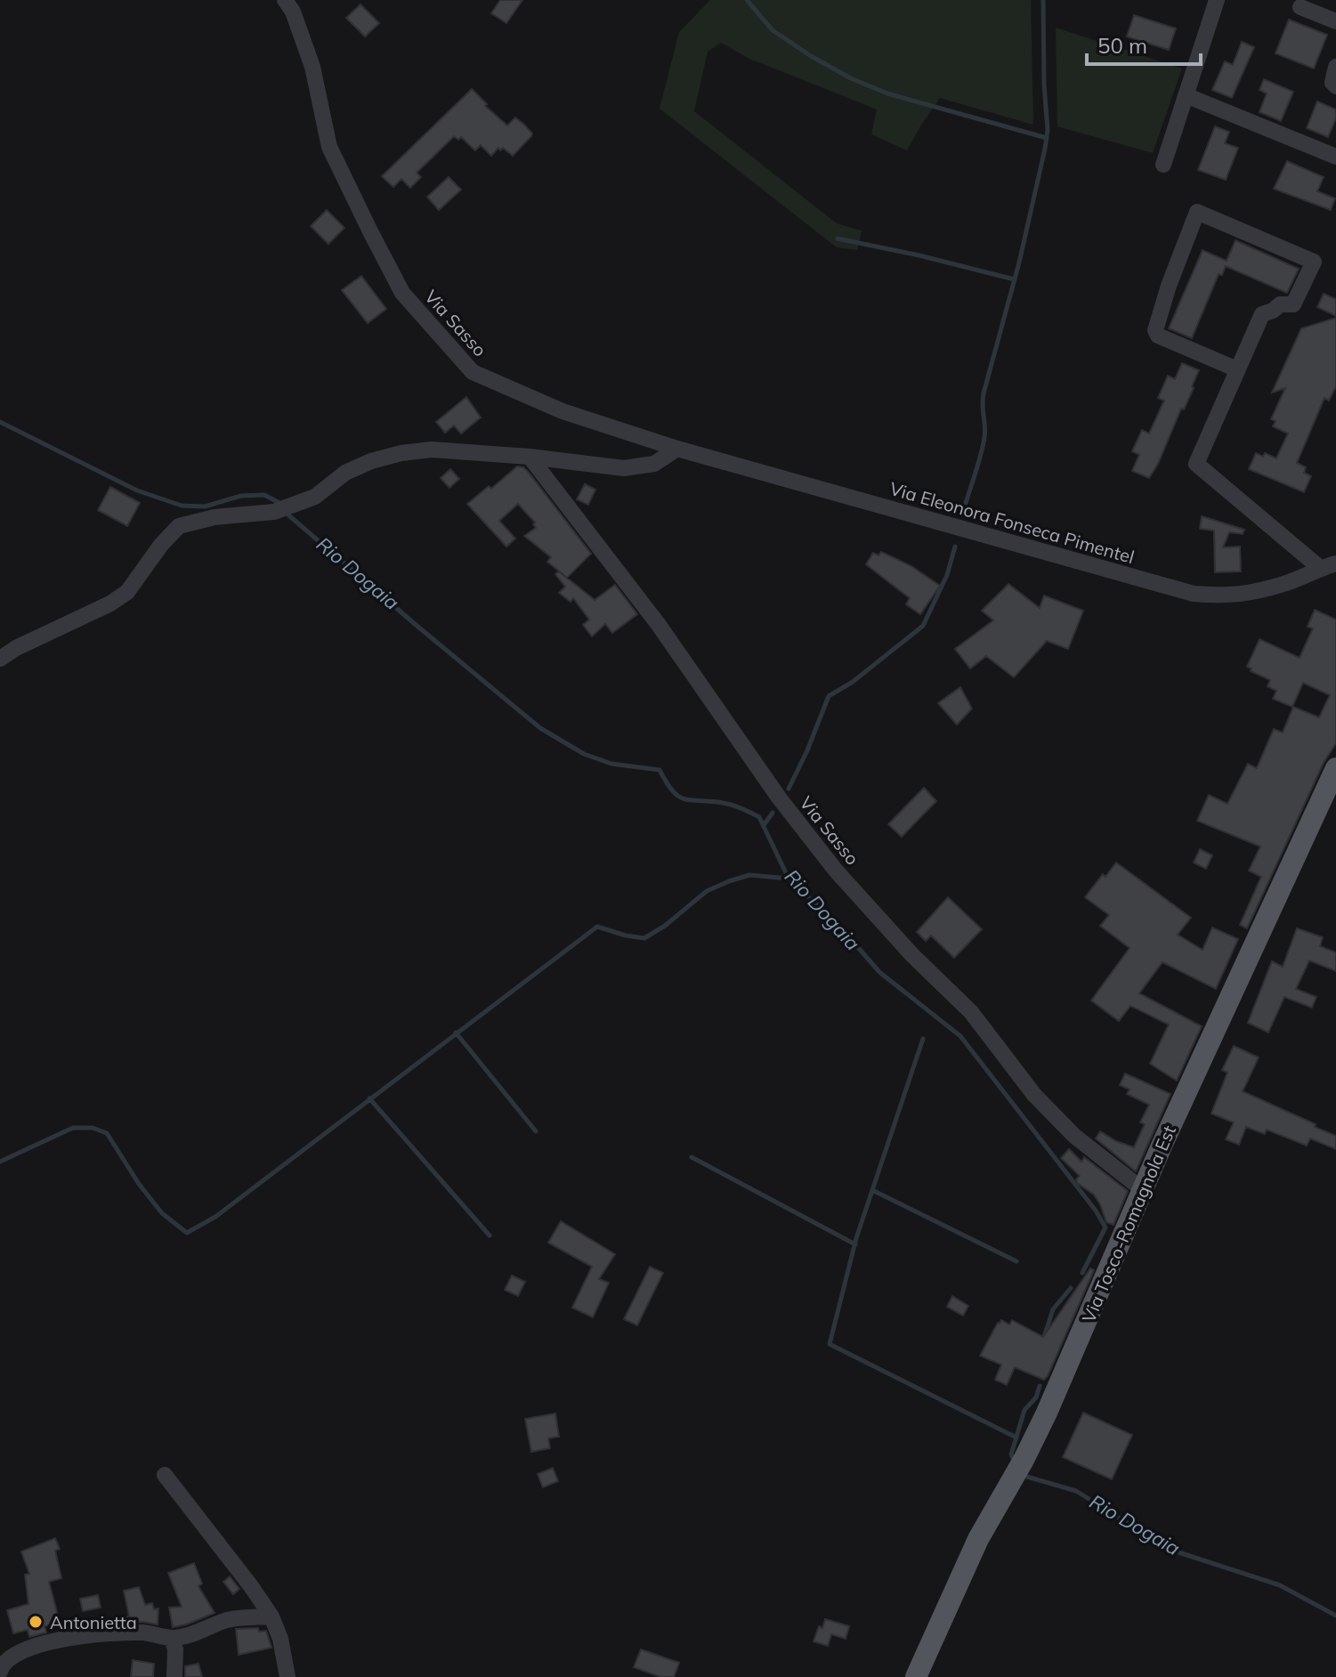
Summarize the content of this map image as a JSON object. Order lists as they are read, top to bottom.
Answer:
{
  "streets": {
    "main road": ["Via Tosco-Romagnola Est"],
    "street": ["Via Sasso", "Via Eleonora Fonseca Pimentel"]
  },
  "crossings": [
    ["Via Sasso", "Via Eleonora Fonseca Pimentel"],
    ["Via Sasso", "Via Tosco-Romagnola Est"]
  ],
  "water": ["Rio Dogaia"],
  "places": ["Antonietta"],
  "scale_bar": "50 m"
}
